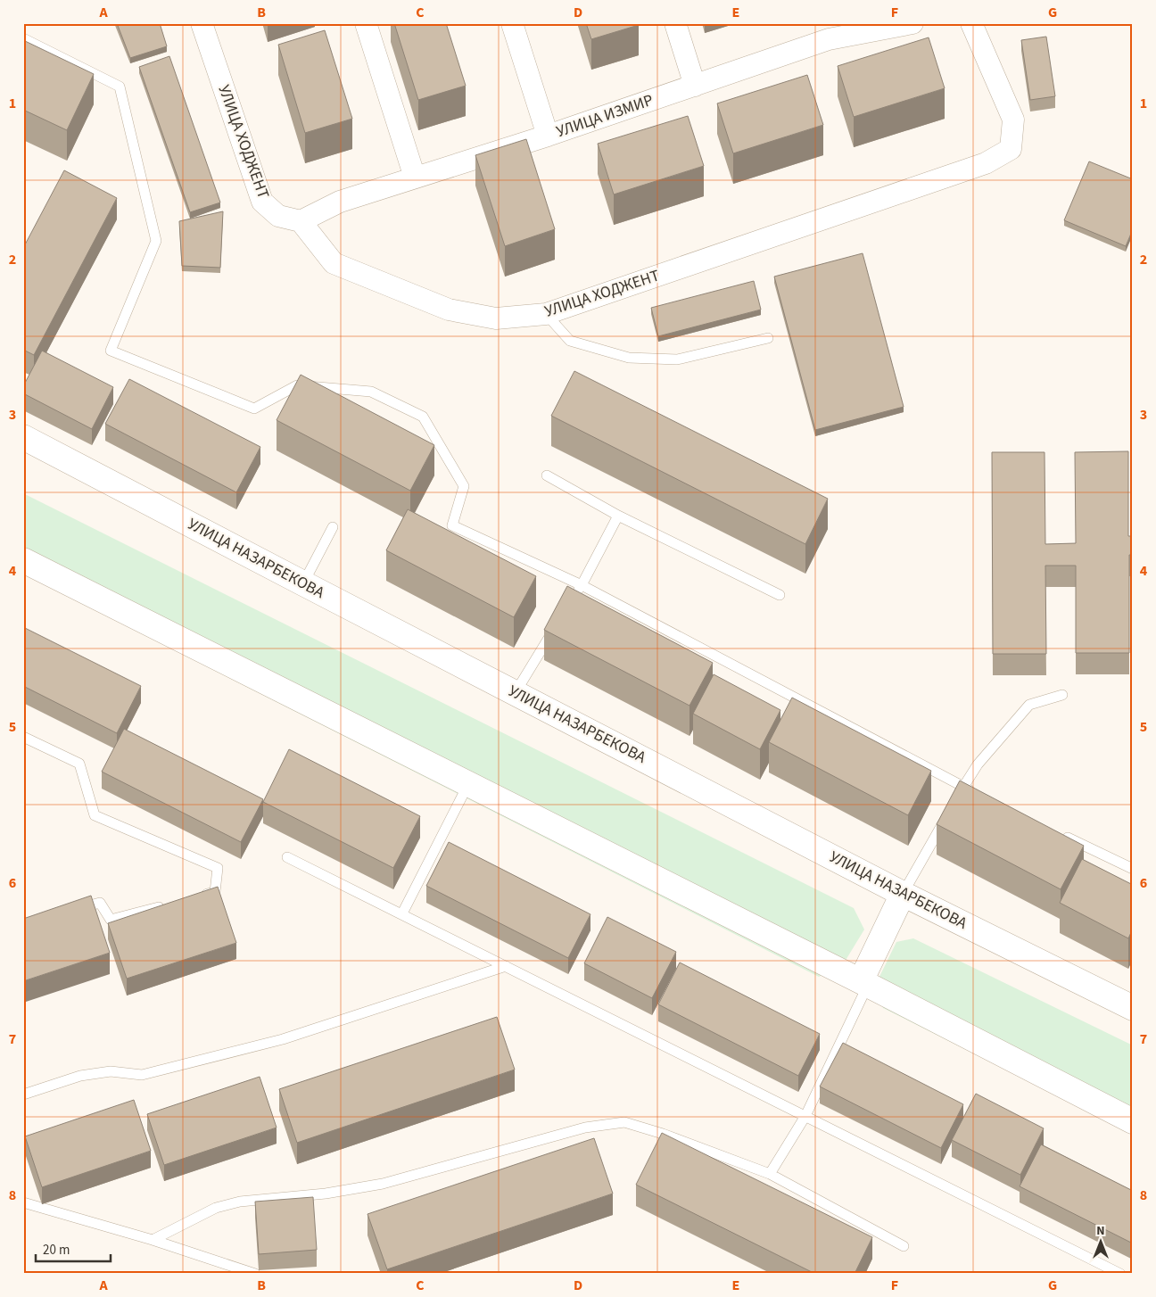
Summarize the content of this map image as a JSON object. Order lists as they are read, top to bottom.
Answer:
{
  "streets": {
    "street": ["УЛИЦА ИЗМИР", "УЛИЦА ХОДЖЕНТ", "УЛИЦА НАЗАРБЕКОВА"]
  },
  "crossings": [
    ["УЛИЦА ИЗМИР", "УЛИЦА ХОДЖЕНТ"]
  ],
  "scale_bar": "20 m",
  "north": "top",
  "grid": {
    "columns": [
      "A",
      "B",
      "C",
      "D",
      "E",
      "F",
      "G"
    ],
    "rows": [
      "1",
      "2",
      "3",
      "4",
      "5",
      "6",
      "7",
      "8"
    ]
  }
}
